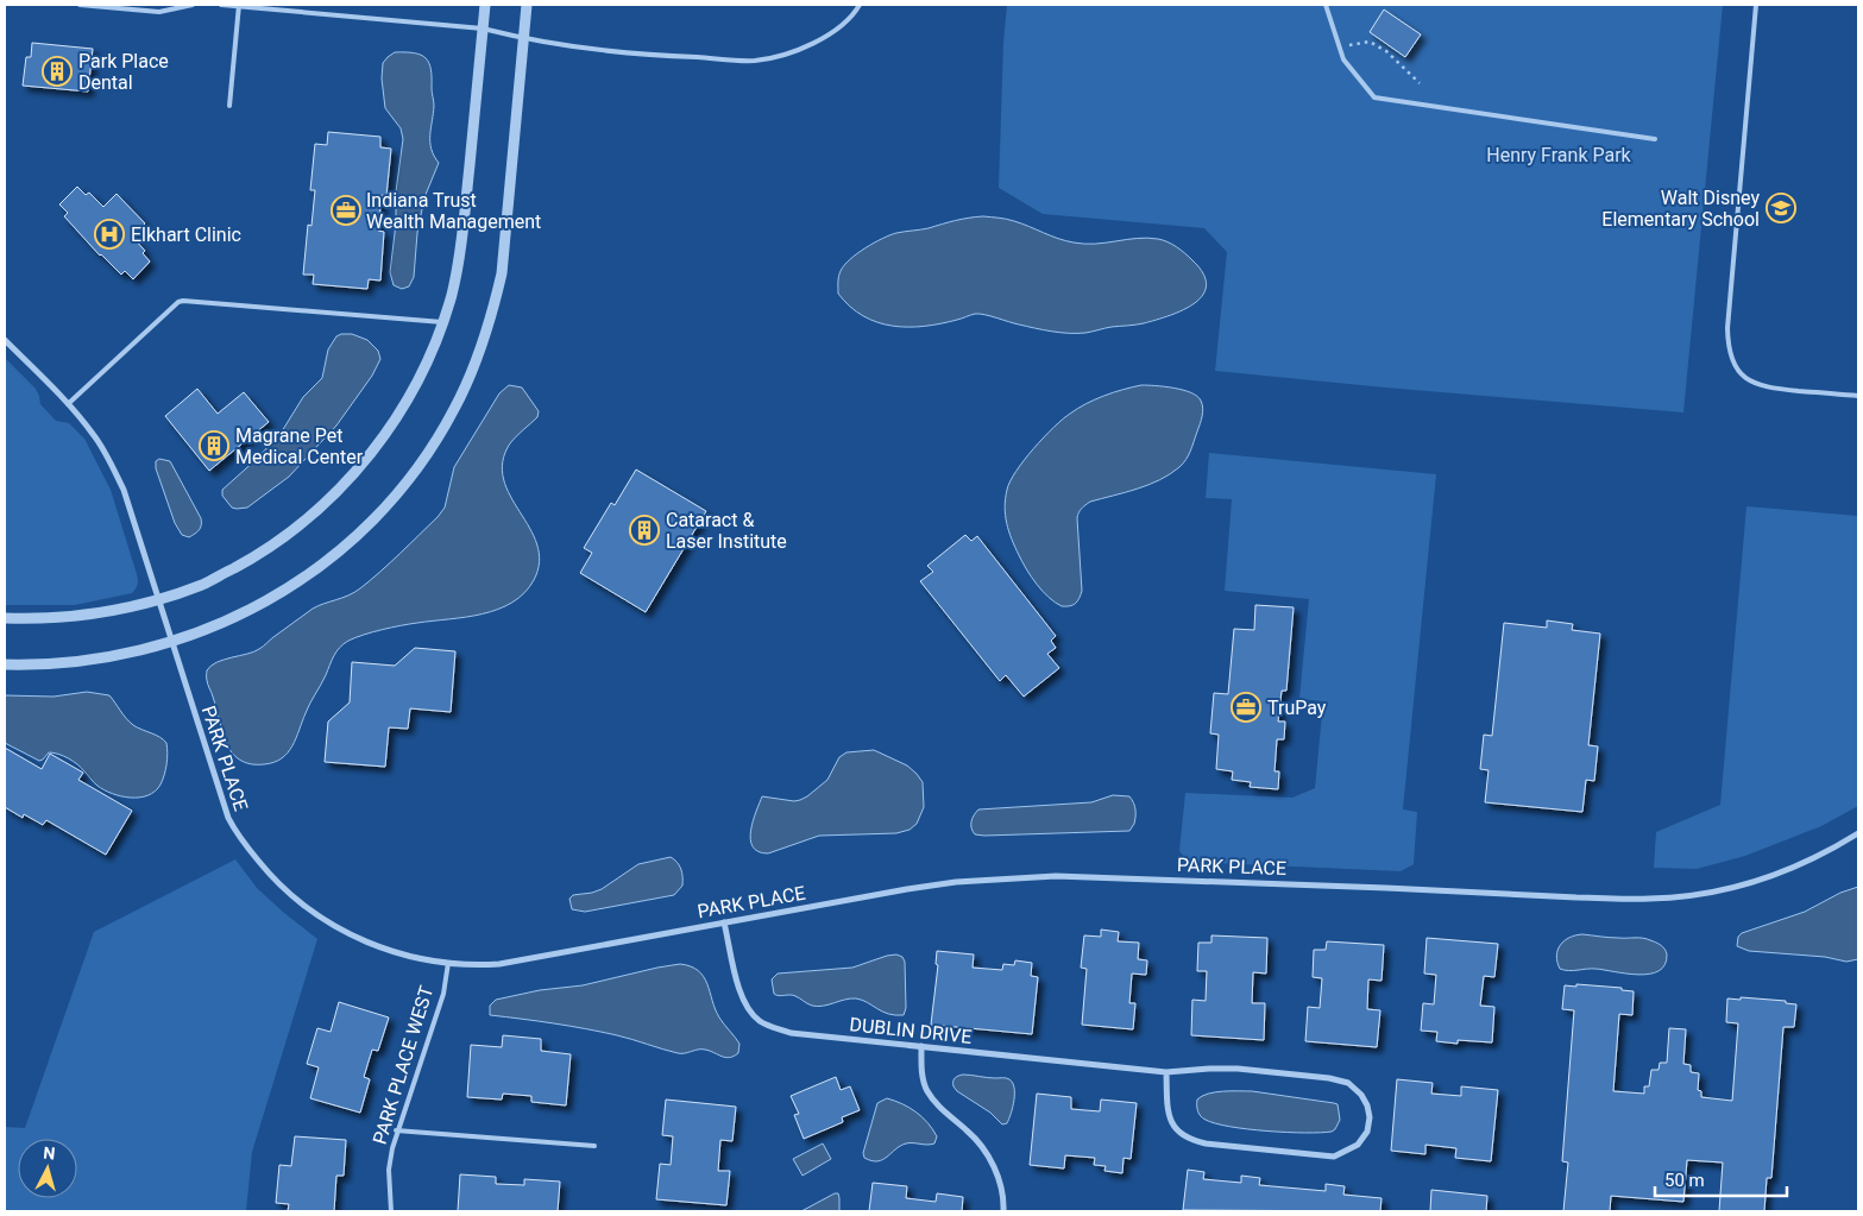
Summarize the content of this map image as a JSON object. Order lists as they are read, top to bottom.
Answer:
{
  "streets": {
    "street": ["PARK PLACE", "DUBLIN DRIVE"],
    "lane": ["PARK PLACE WEST"]
  },
  "crossings": [
    ["PARK PLACE", "DUBLIN DRIVE"],
    ["PARK PLACE", "PARK PLACE WEST"]
  ],
  "parks": ["Henry Frank Park"],
  "places": {
    "building": ["Park Place Dental", "Magrane Pet Medical Center", "Cataract & Laser Institute"],
    "school or university": ["Walt Disney Elementary School"],
    "office": ["Indiana Trust Wealth Management", "TruPay"],
    "hospital": ["Elkhart Clinic"]
  },
  "scale_bar": "50 m",
  "north": "top"
}
